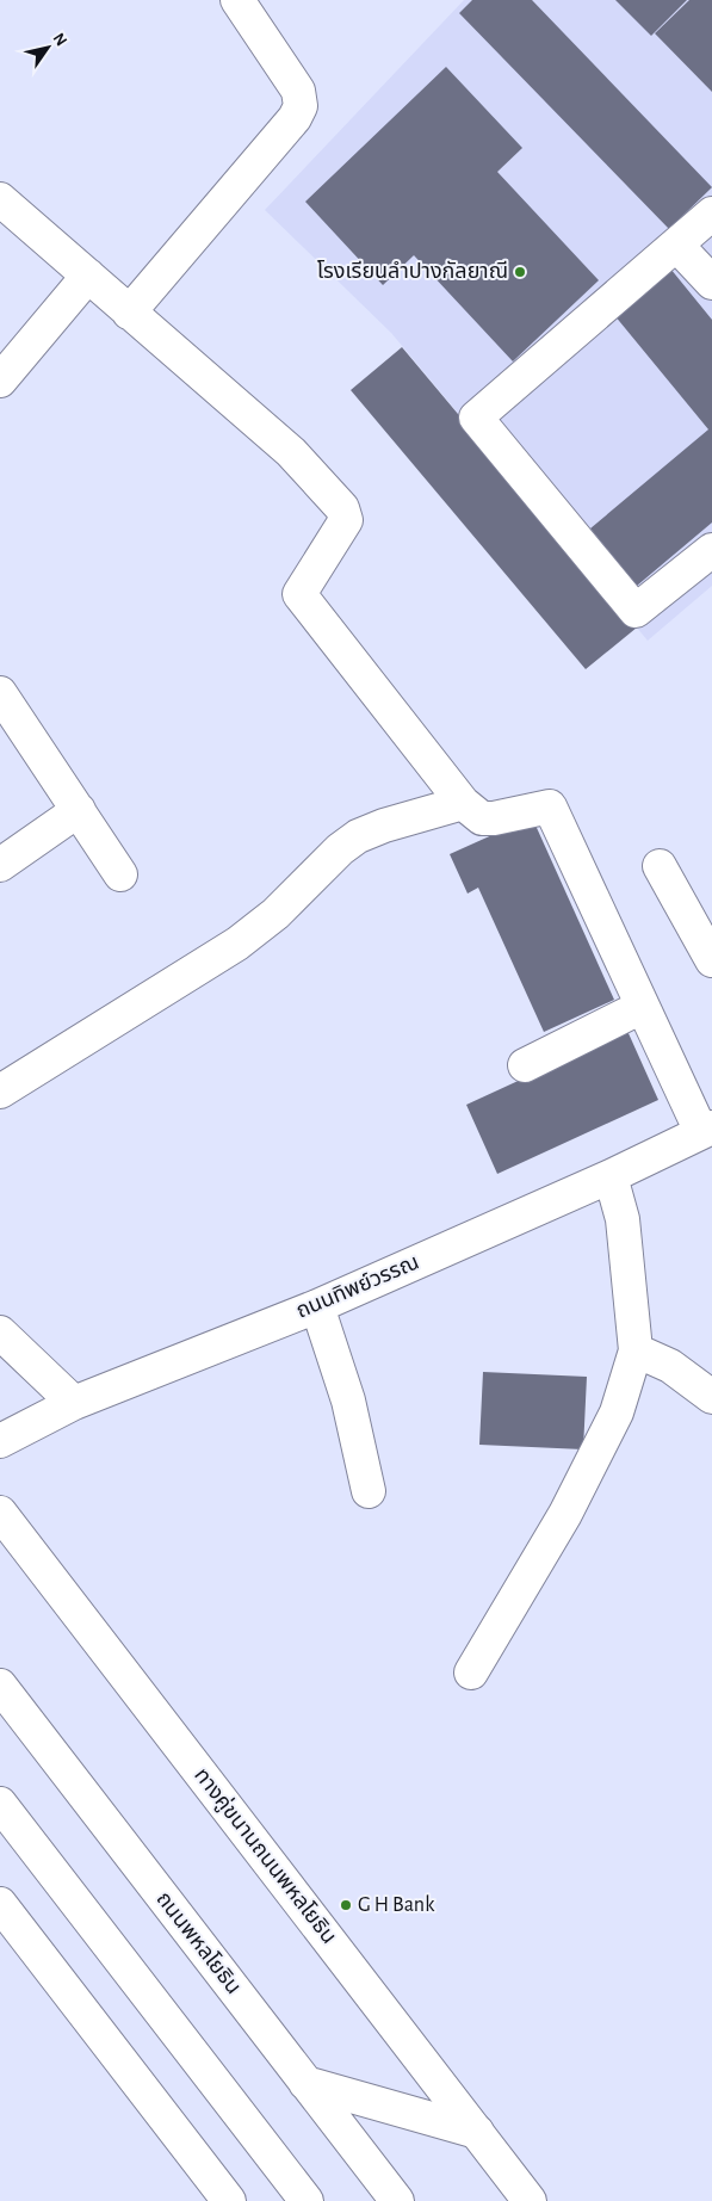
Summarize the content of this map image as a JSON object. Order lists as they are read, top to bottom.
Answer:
{
  "streets": {
    "main road": ["ถนนทิพย์วรรณ", "ทางคู่ขนานถนนพหลโยธิน", "ถนนพหลโยธิน"]
  },
  "places": ["โรงเรียนลำปางกัลยาณี", "G H Bank"],
  "north": "top right"
}
